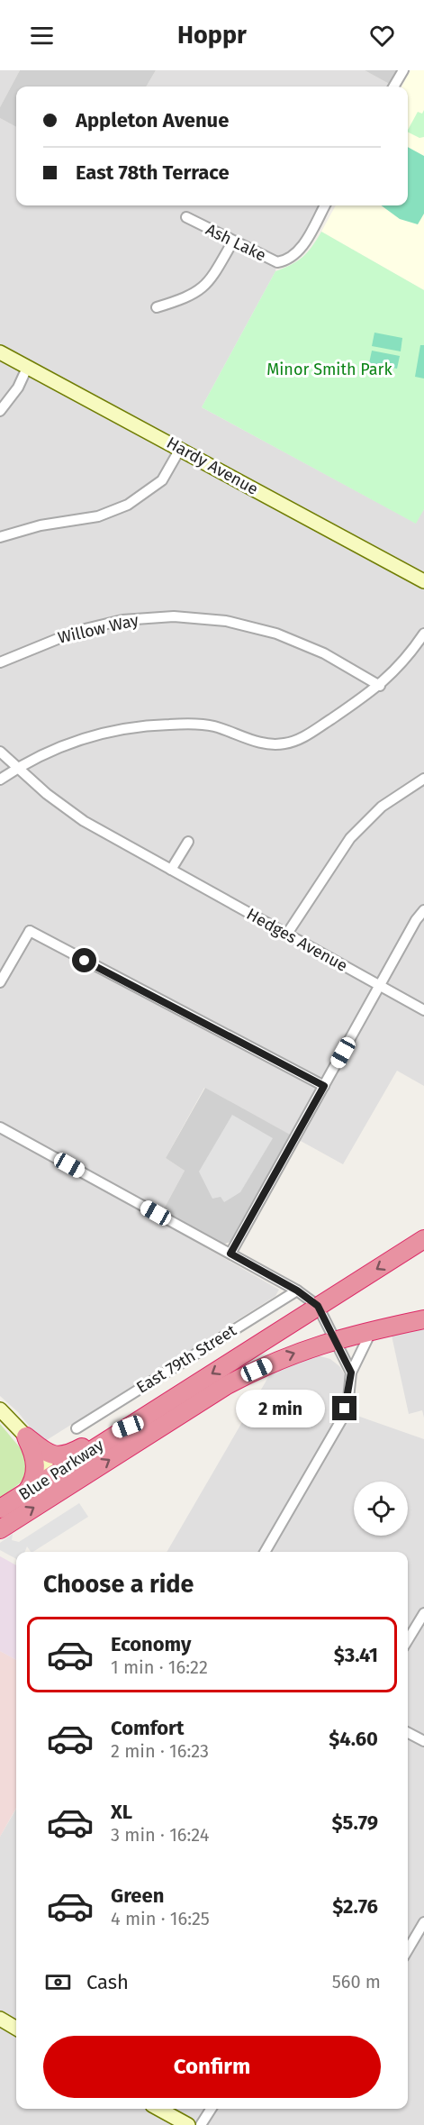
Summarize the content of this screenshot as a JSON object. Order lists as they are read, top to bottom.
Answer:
{
  "streets": {
    "highway": ["Blue Parkway"],
    "street": [
      "Ash Lake",
      "Hardy Avenue",
      "Willow Way",
      "Hedges Avenue",
      "East 79th Street"
    ]
  },
  "parks": ["Minor Smith Park"],
  "page": {
    "header": "Hoppr",
    "banner": ["Appleton Avenue", "East 78th Terrace"],
    "bubble": "2 min",
    "heading": "Choose a ride",
    "list": [
      {
        "name": "Economy",
        "note": "1 min · 16:22",
        "value": "$3.41"
      },
      {
        "name": "Comfort",
        "note": "2 min · 16:23",
        "value": "$4.60"
      },
      {
        "name": "XL",
        "note": "3 min · 16:24",
        "value": "$5.79"
      },
      {
        "name": "Green",
        "note": "4 min · 16:25",
        "value": "$2.76"
      }
    ],
    "pay": ["Cash", "560 m"],
    "buttons": "Confirm"
  }
}
